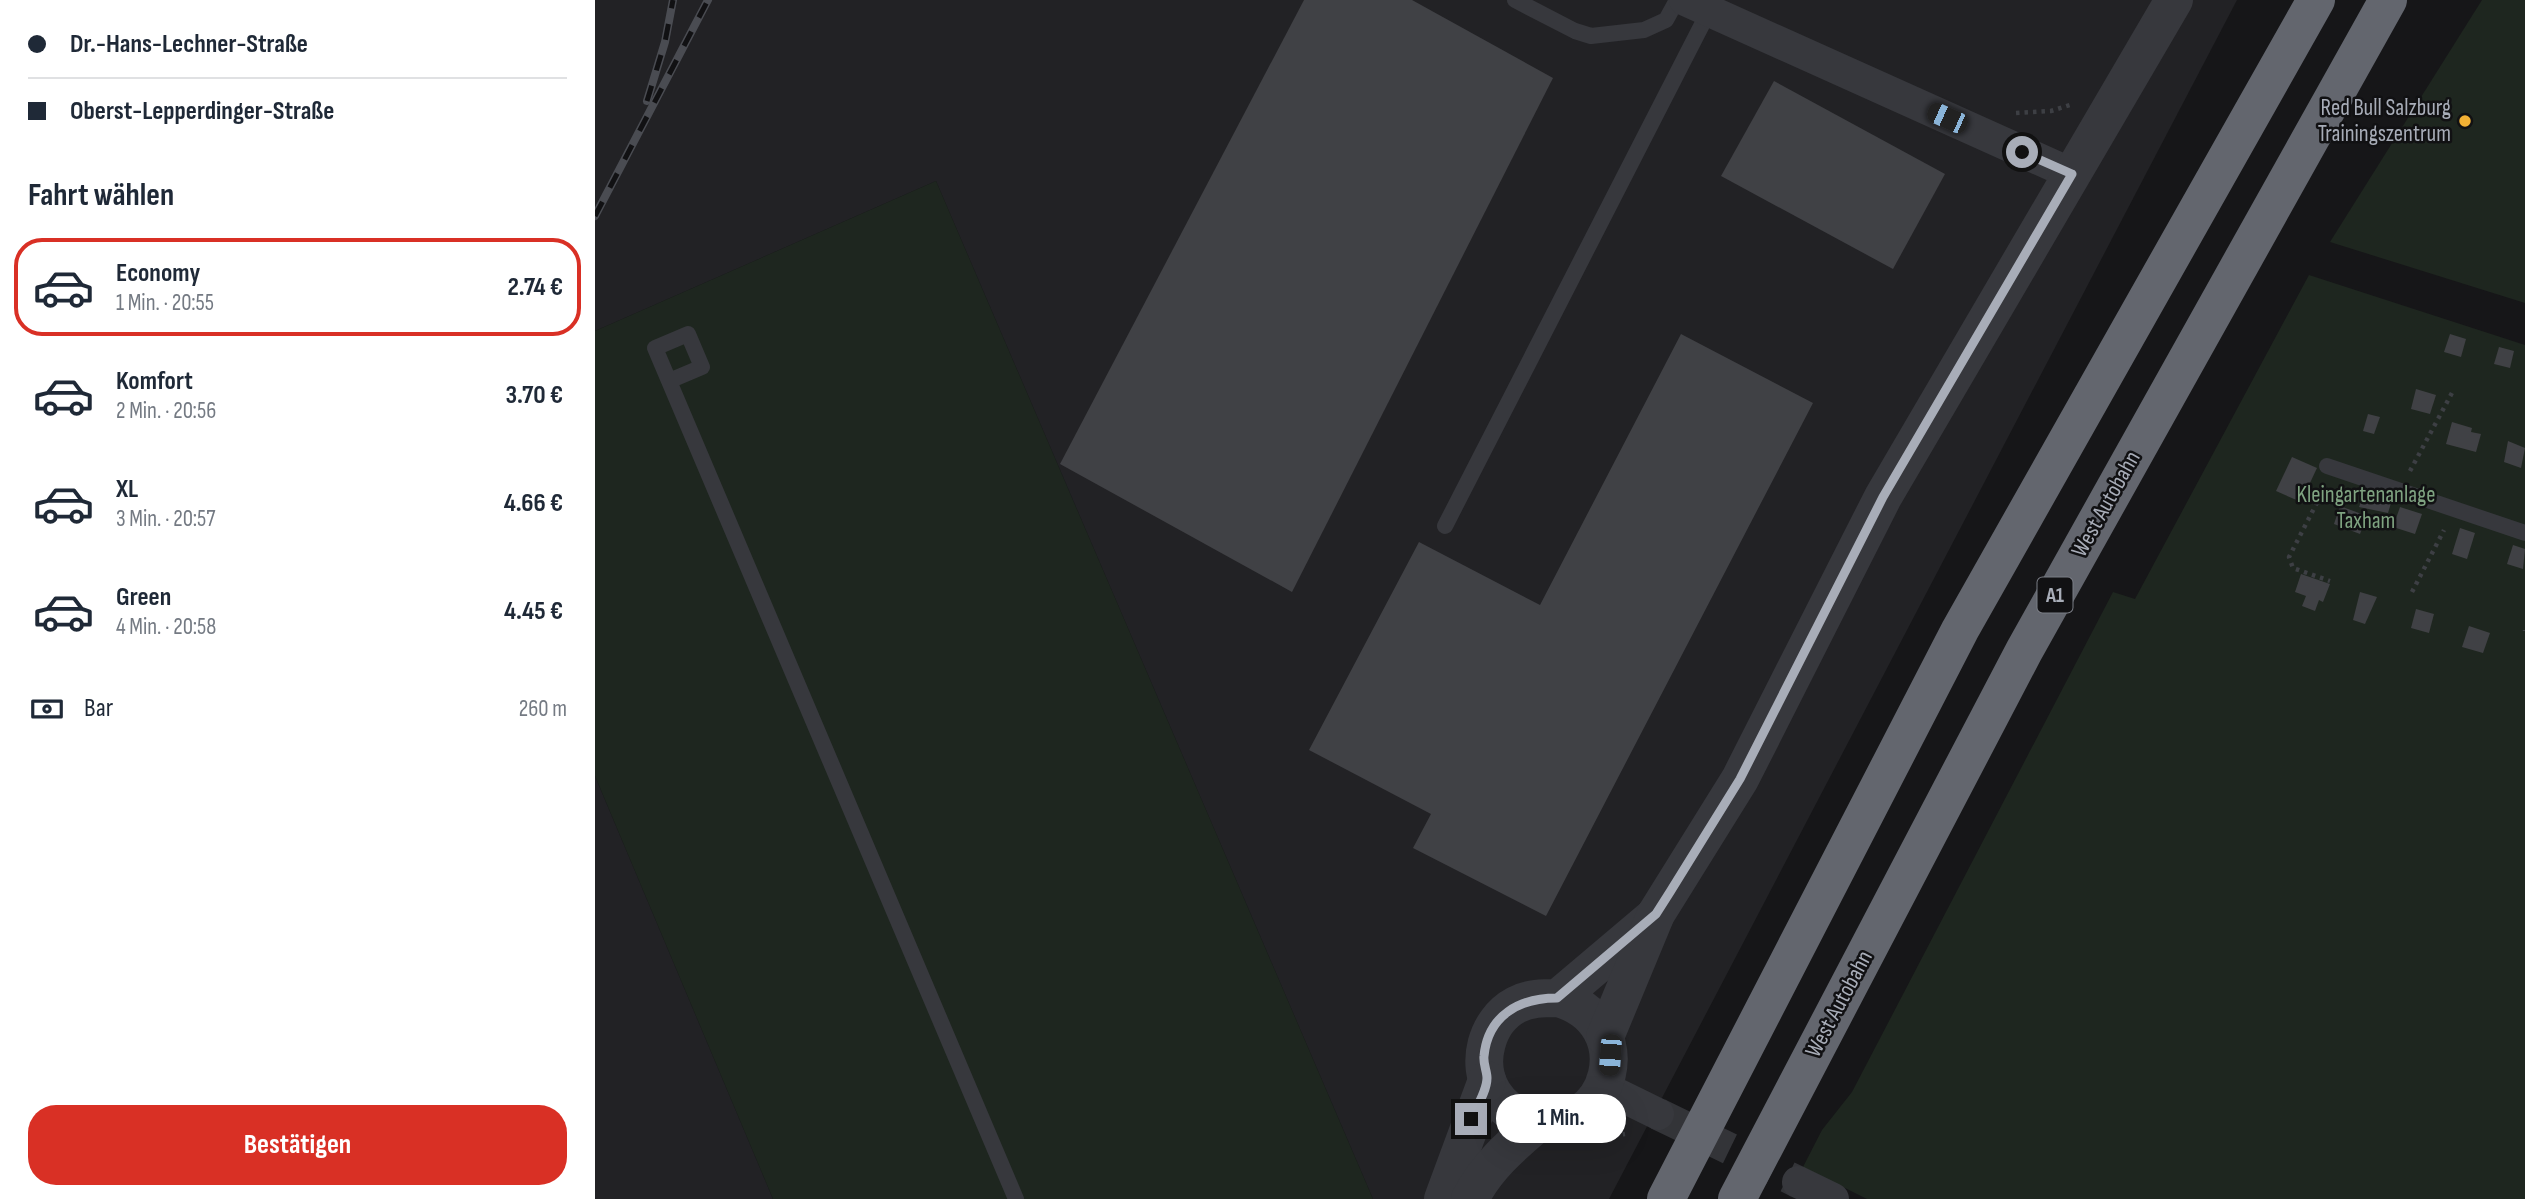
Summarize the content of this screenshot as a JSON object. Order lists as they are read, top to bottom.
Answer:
{
  "streets": {
    "highway": ["West Autobahn", "A1"]
  },
  "parks": ["Kleingartenanlage Taxham"],
  "places": ["Red Bull Salzburg Trainingszentrum"],
  "page": {
    "banner": ["Dr.-Hans-Lechner-Straße", "Oberst-Lepperdinger-Straße"],
    "heading": "Fahrt wählen",
    "list": [
      {
        "name": "Economy",
        "note": "1 Min. · 20:55",
        "value": "2.74 €"
      },
      {
        "name": "Komfort",
        "note": "2 Min. · 20:56",
        "value": "3.70 €"
      },
      {
        "name": "XL",
        "note": "3 Min. · 20:57",
        "value": "4.66 €"
      },
      {
        "name": "Green",
        "note": "4 Min. · 20:58",
        "value": "4.45 €"
      }
    ],
    "pay": ["Bar", "260 m"],
    "buttons": "Bestätigen",
    "bubble": "1 Min."
  }
}
